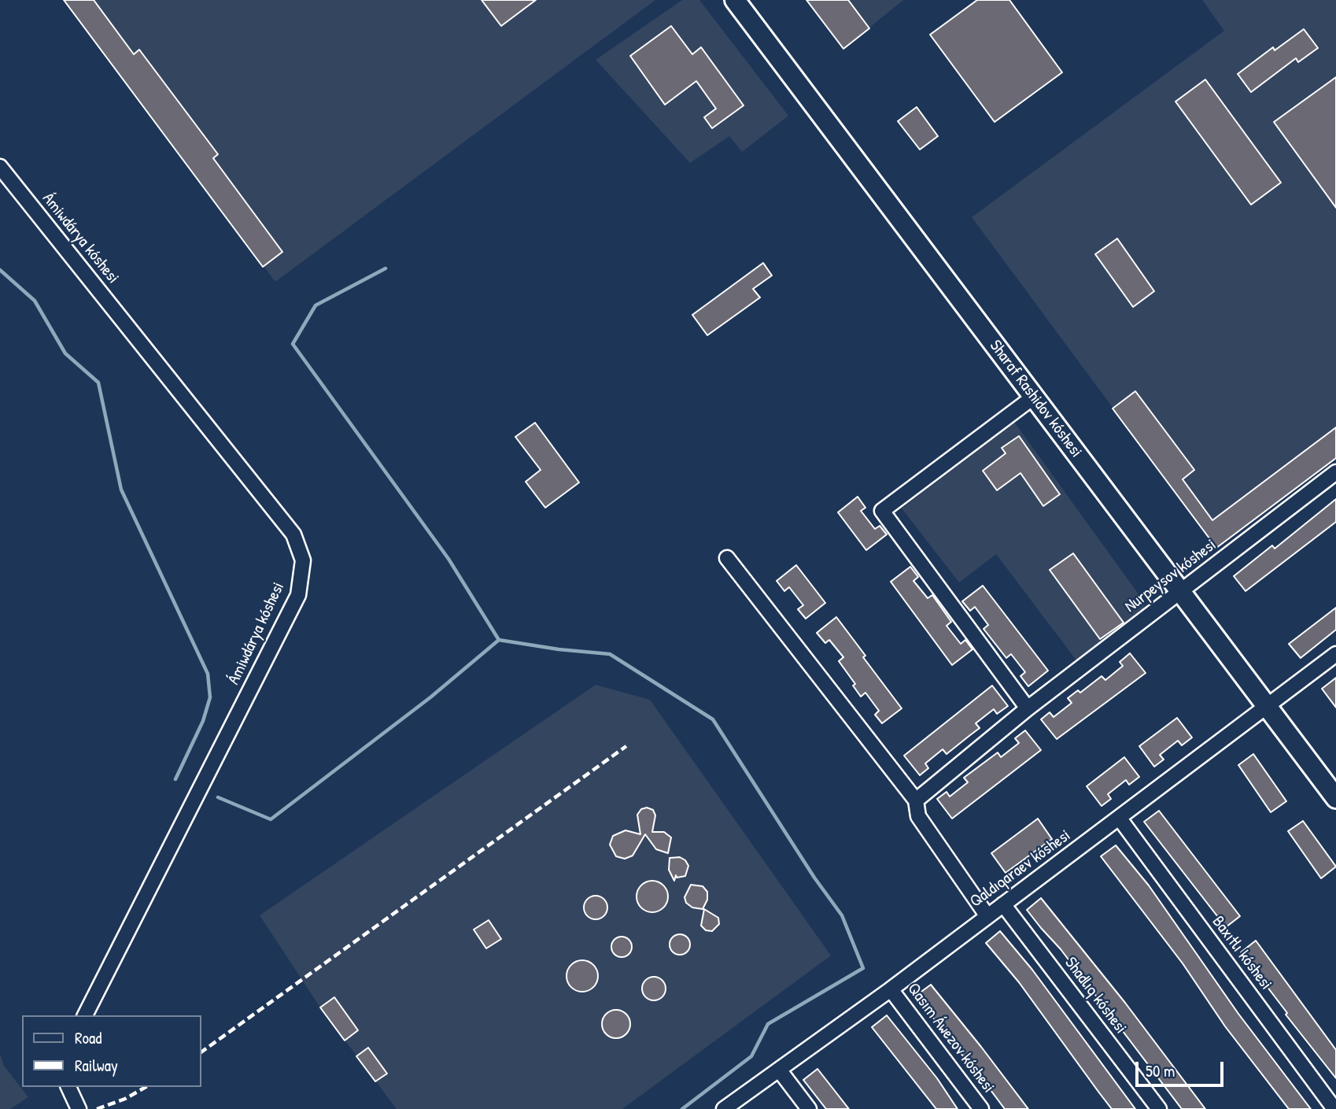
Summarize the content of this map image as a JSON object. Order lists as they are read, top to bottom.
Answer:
{
  "streets": {
    "street": [
      "Ámiwdárya kóshesi",
      "Sharaf Rashidov kóshesi",
      "Nurpeysov kóshesi",
      "Qaldıqaraev kóshesi",
      "Baxıtlı kóshesi",
      "Shadlıq kóshesi",
      "Qasım Áwezov kóshesi"
    ]
  },
  "crossings": [
    ["Sharaf Rashidov kóshesi", "Nurpeysov kóshesi"],
    ["Sharaf Rashidov kóshesi", "Qaldıqaraev kóshesi"],
    ["Qaldıqaraev kóshesi", "Baxıtlı kóshesi"],
    ["Qaldıqaraev kóshesi", "Shadlıq kóshesi"],
    ["Qaldıqaraev kóshesi", "Qasım Áwezov kóshesi"]
  ],
  "legend": ["Road", "Railway"],
  "scale_bar": "50 m"
}
